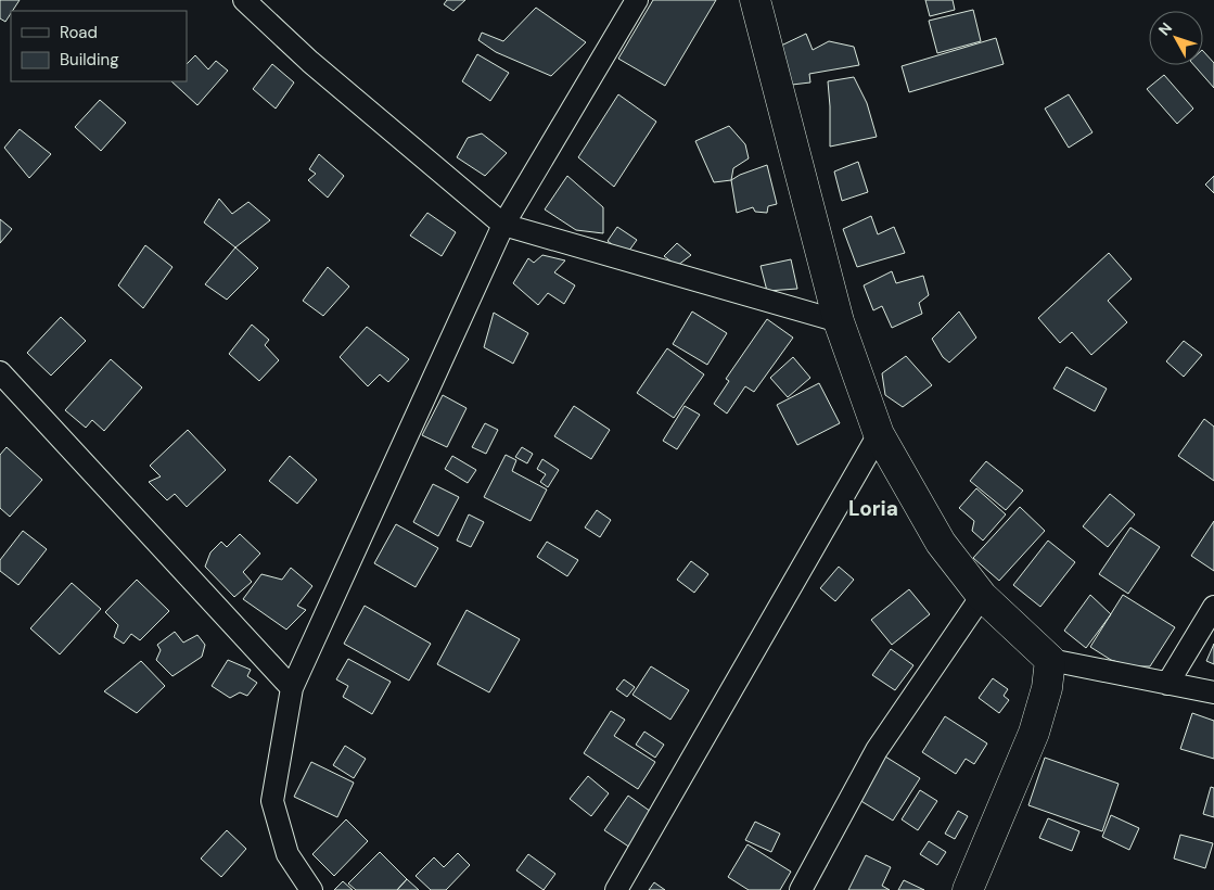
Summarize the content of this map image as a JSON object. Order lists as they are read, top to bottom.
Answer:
{
  "districts": ["Loria"],
  "legend": ["Road", "Building"],
  "north": "top left"
}
